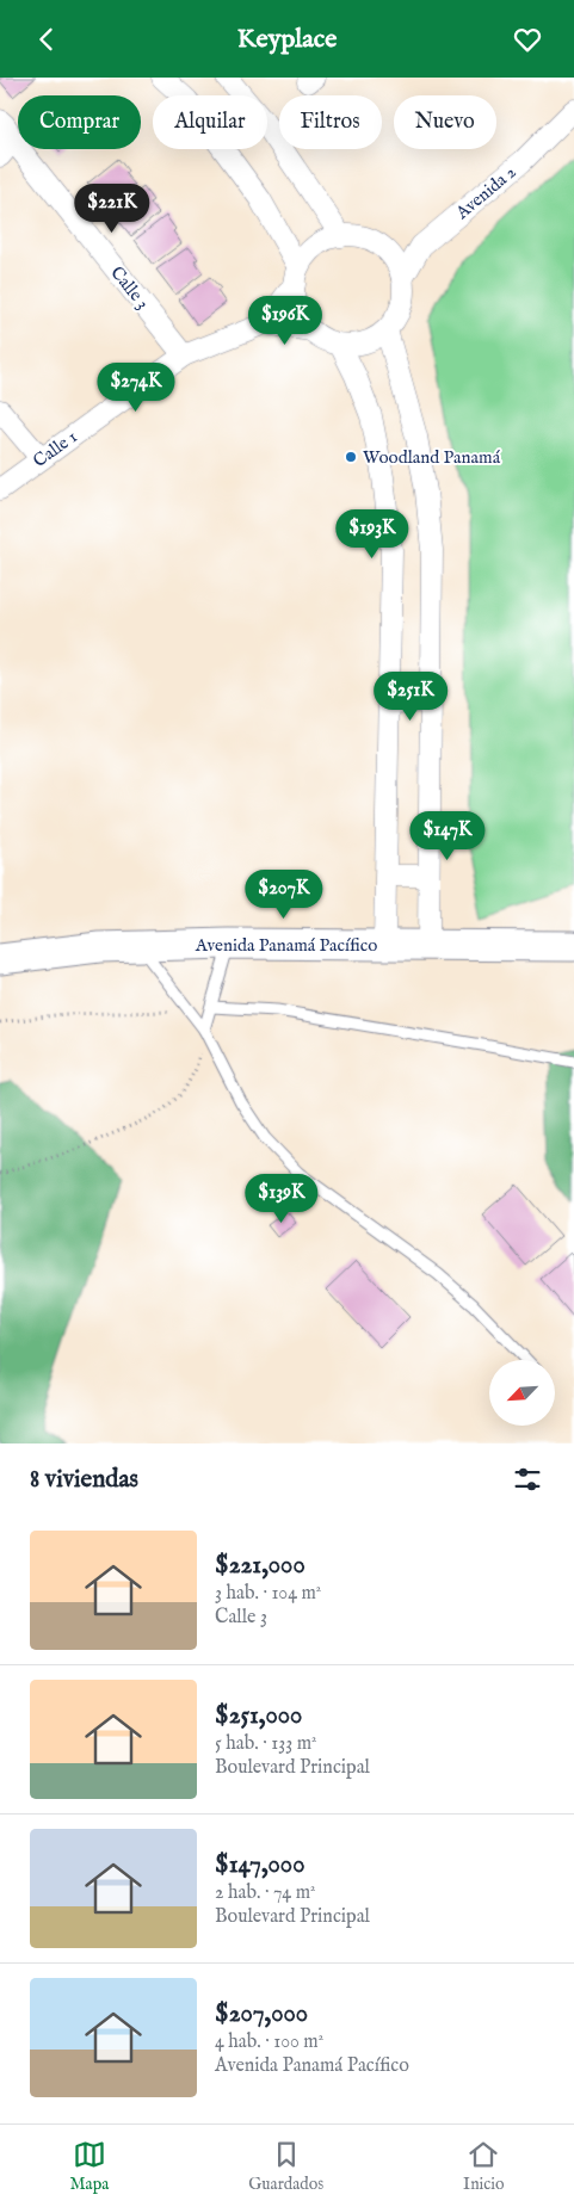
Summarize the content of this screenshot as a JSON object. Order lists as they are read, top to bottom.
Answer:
{
  "streets": {
    "main road": ["Avenida Panamá Pacífico"],
    "street": ["Avenida 2", "Calle 3", "Calle 1"]
  },
  "crossings": [
    ["Calle 3", "Calle 1"]
  ],
  "places": ["Woodland Panamá"],
  "north": "bottom left",
  "page": {
    "header": "Keyplace",
    "chip": [
      "Comprar",
      "Alquilar",
      "Filtros",
      "Nuevo"
    ],
    "price": [
      "$221K",
      "$196K",
      "$274K",
      "$193K",
      "$251K",
      "$147K",
      "$207K",
      "$139K"
    ],
    "heading": "8 viviendas",
    "list": [
      {
        "name": "$221,000",
        "note": "3 hab. · 104 m² · Calle 3"
      },
      {
        "name": "$251,000",
        "note": "5 hab. · 133 m² · Boulevard Principal"
      },
      {
        "name": "$147,000",
        "note": "2 hab. · 74 m² · Boulevard Principal"
      },
      {
        "name": "$207,000",
        "note": "4 hab. · 100 m² · Avenida Panamá Pacífico"
      }
    ],
    "tabs": ["Mapa", "Guardados", "Inicio"]
  }
}
